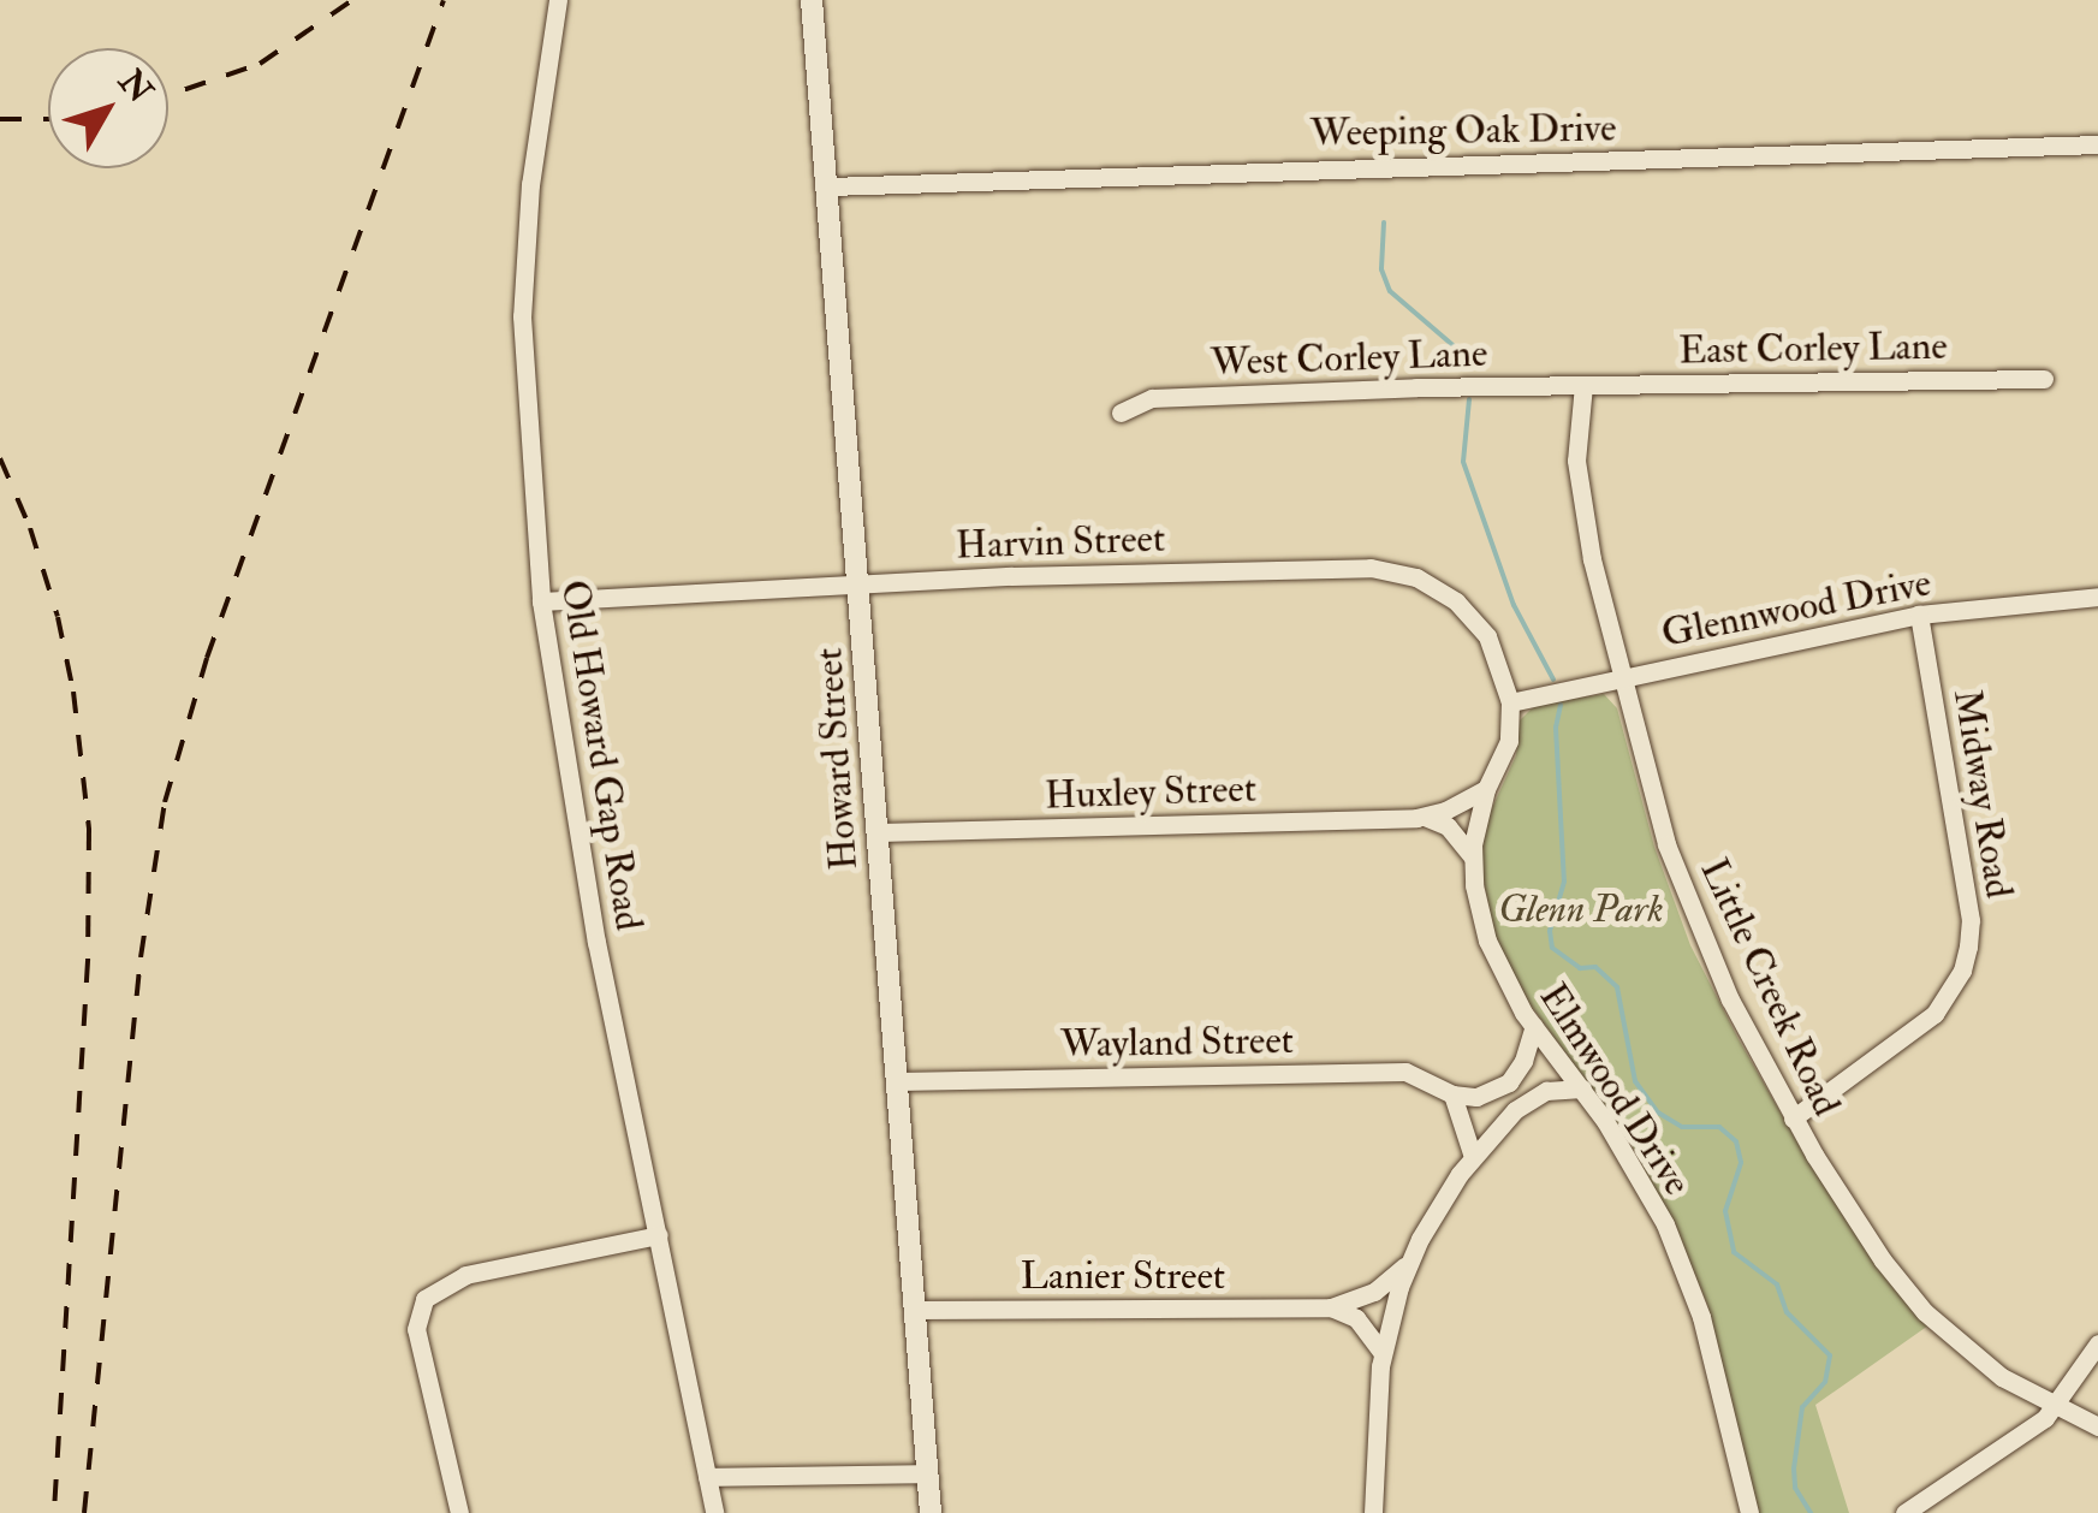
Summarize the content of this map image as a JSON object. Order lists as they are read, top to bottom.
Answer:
{
  "streets": {
    "street": [
      "Weeping Oak Drive",
      "East Corley Lane",
      "West Corley Lane",
      "Harvin Street",
      "Glennwood Drive",
      "Old Howard Gap Road",
      "Howard Street",
      "Huxley Street",
      "Midway Road",
      "Little Creek Road",
      "Wayland Street",
      "Elmwood Drive",
      "Lanier Street"
    ]
  },
  "crossings": [
    ["Weeping Oak Drive", "Howard Street"],
    ["East Corley Lane", "West Corley Lane"],
    ["East Corley Lane", "Little Creek Road"],
    ["West Corley Lane", "Little Creek Road"],
    ["Harvin Street", "Glennwood Drive"],
    ["Harvin Street", "Old Howard Gap Road"],
    ["Harvin Street", "Howard Street"],
    ["Harvin Street", "Elmwood Drive"],
    ["Glennwood Drive", "Midway Road"],
    ["Glennwood Drive", "Little Creek Road"],
    ["Glennwood Drive", "Elmwood Drive"],
    ["Howard Street", "Huxley Street"],
    ["Howard Street", "Wayland Street"],
    ["Howard Street", "Lanier Street"],
    ["Huxley Street", "Elmwood Drive"],
    ["Midway Road", "Little Creek Road"]
  ],
  "parks": ["Glenn Park"],
  "north": "top right"
}
